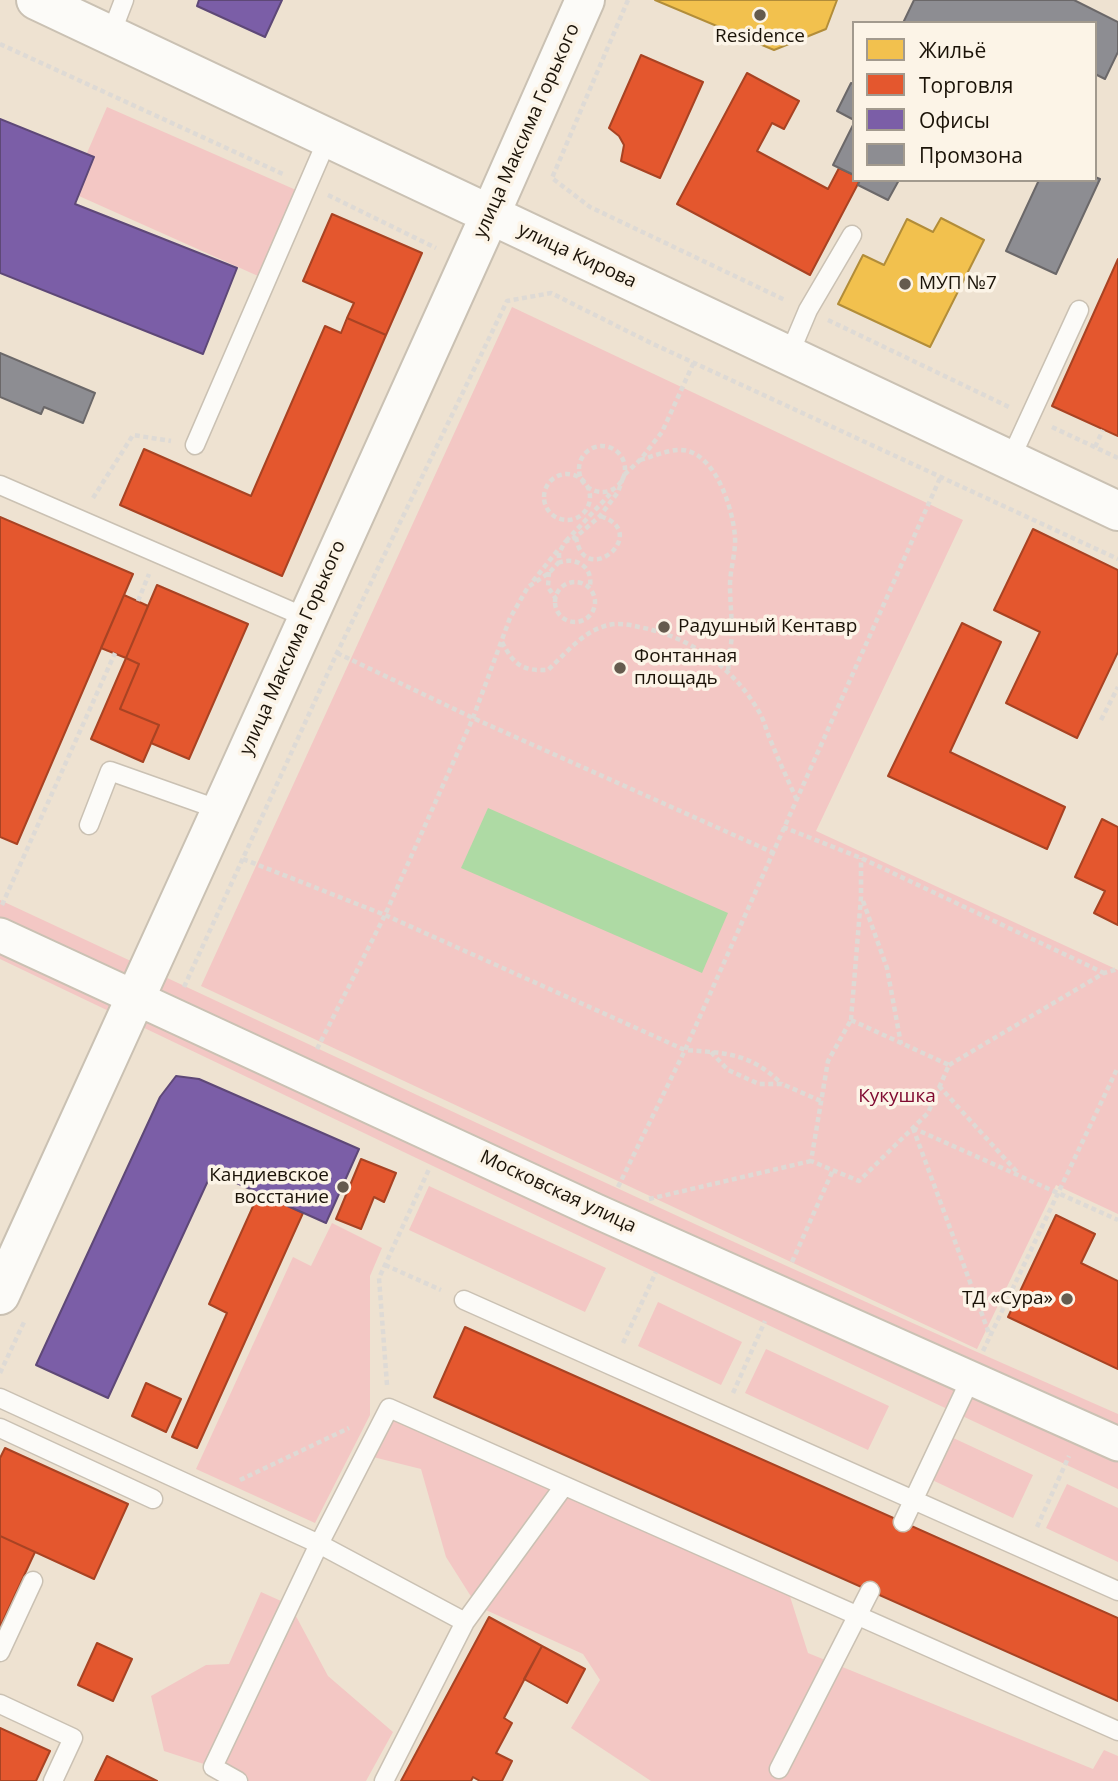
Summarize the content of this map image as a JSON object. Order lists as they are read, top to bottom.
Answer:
{
  "streets": {
    "main road": ["улица Максима Горького", "улица Кирова"],
    "street": ["Московская улица"]
  },
  "crossings": [
    ["улица Максима Горького", "улица Кирова"],
    ["улица Максима Горького", "Московская улица"]
  ],
  "parks": ["Кукушка"],
  "places": [
    "Residence",
    "МУП №7",
    "Радушный Кентавр",
    "Фонтанная площадь",
    "Кандиевское восстание",
    "ТД «Сура»"
  ],
  "legend": [
    "Жильё",
    "Торговля",
    "Офисы",
    "Промзона"
  ]
}
